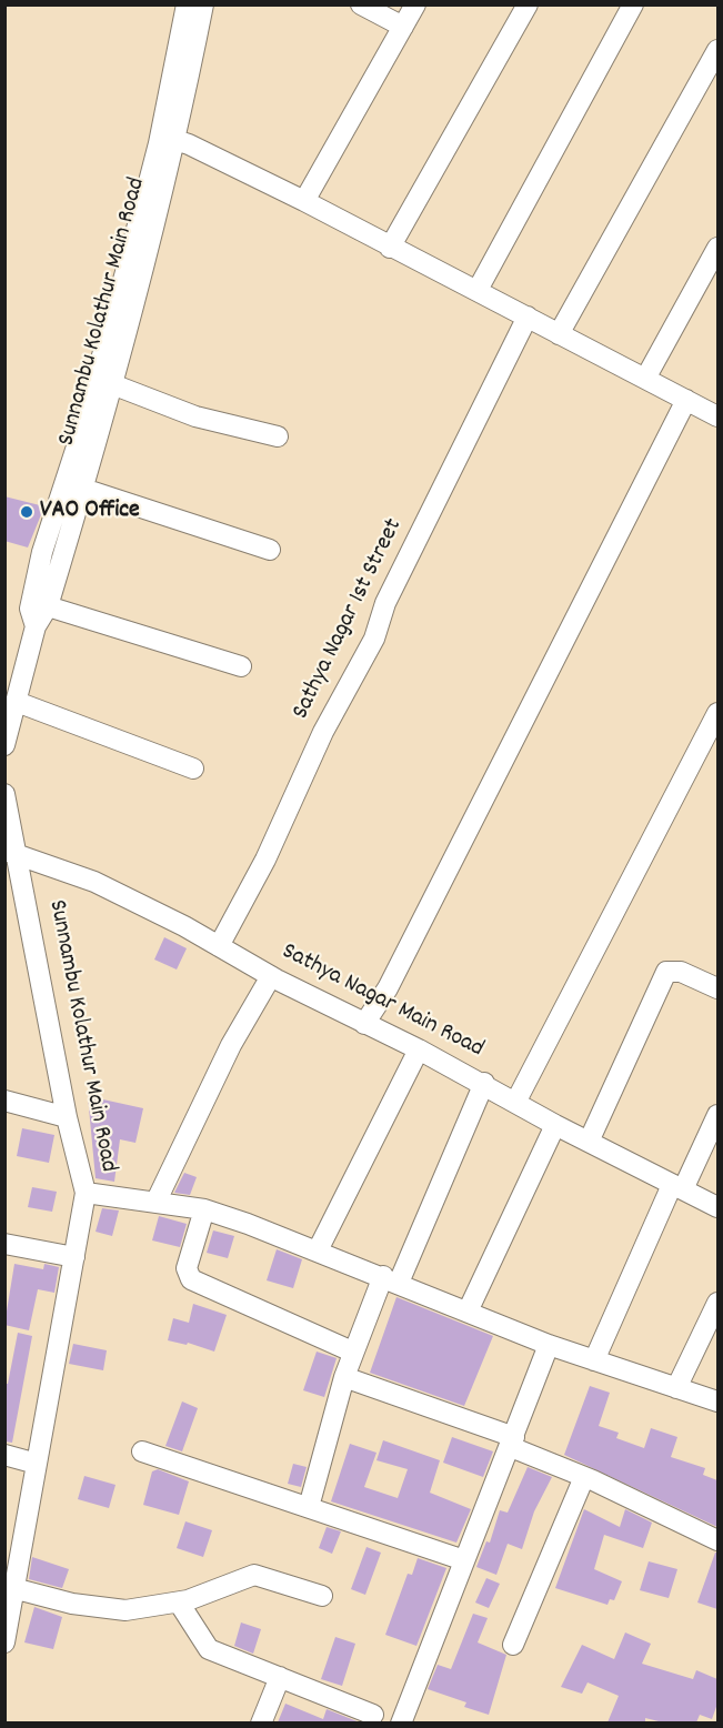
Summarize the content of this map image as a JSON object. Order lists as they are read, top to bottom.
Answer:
{
  "streets": {
    "street": ["Sunnambu Kolathur Main Road", "Sathya Nagar 1st Street", "Sathya Nagar Main Road"]
  },
  "crossings": [
    ["Sunnambu Kolathur Main Road", "Sathya Nagar Main Road"],
    ["Sathya Nagar 1st Street", "Sathya Nagar Main Road"]
  ],
  "places": ["VAO Office"]
}
